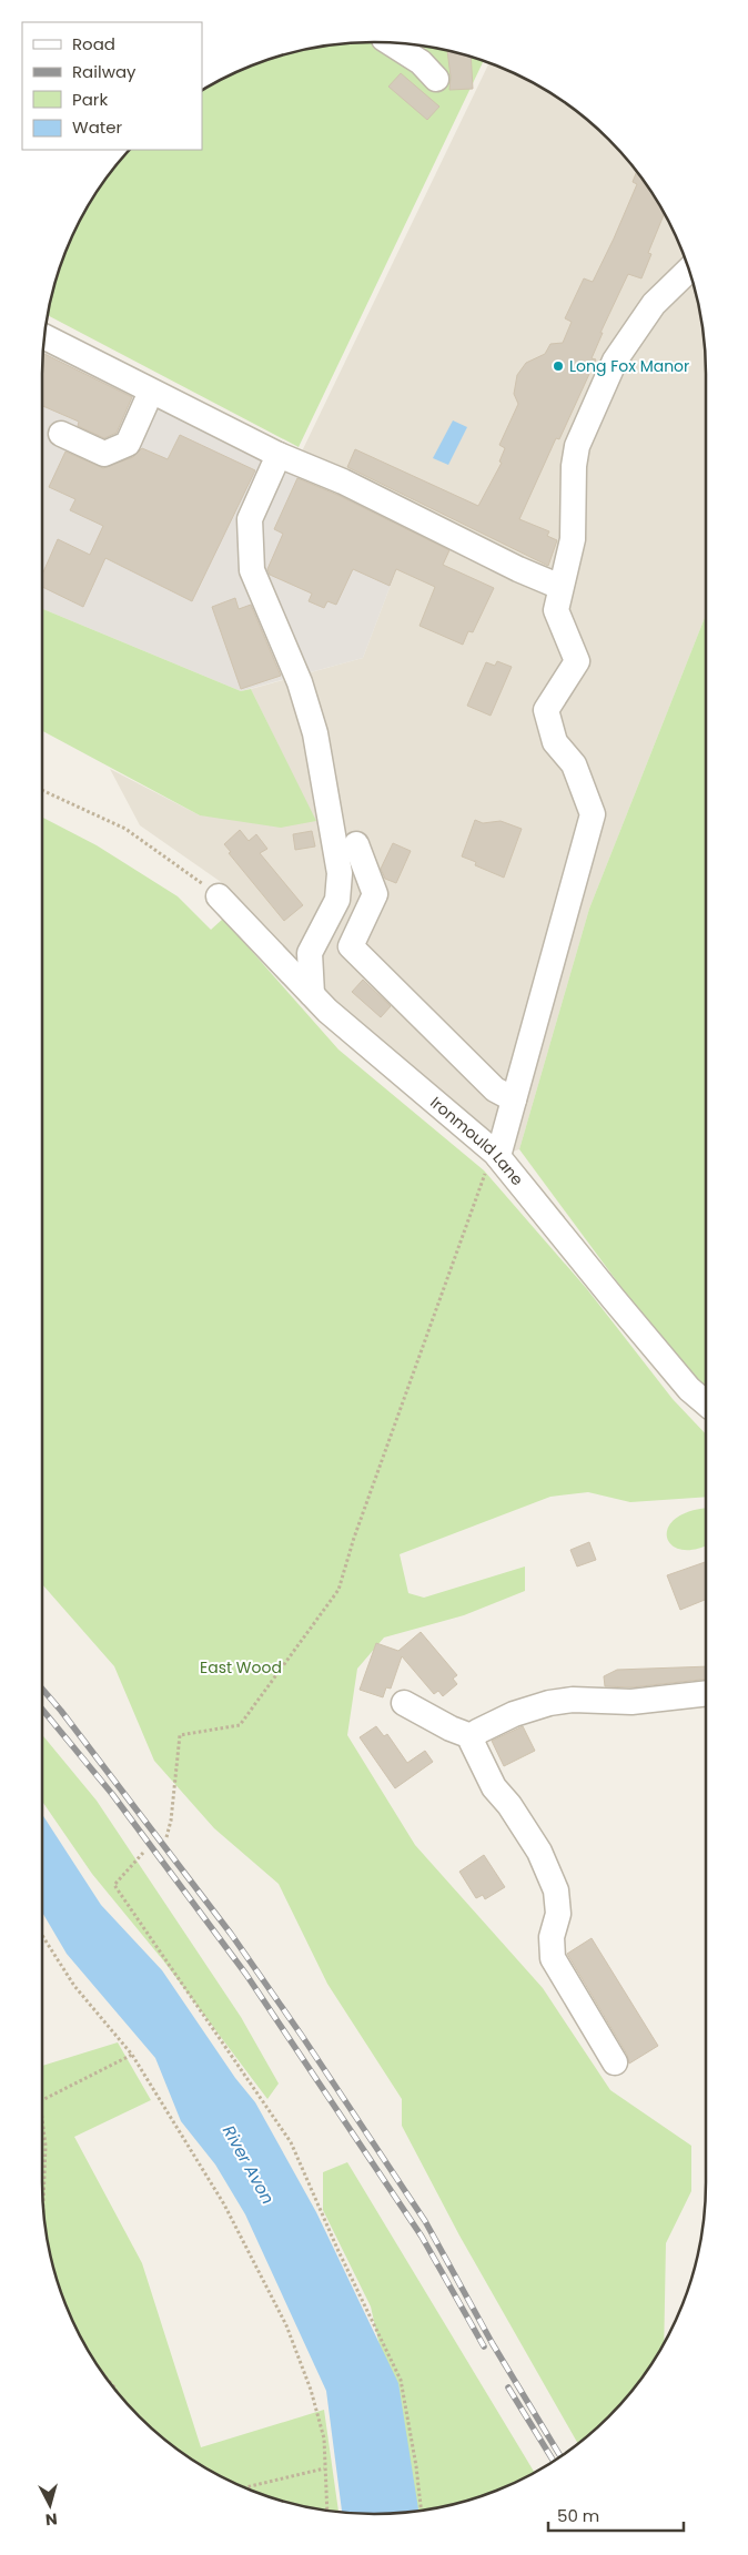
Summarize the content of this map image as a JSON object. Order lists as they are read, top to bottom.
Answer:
{
  "streets": {
    "street": ["Ironmould Lane"]
  },
  "water": ["River Avon"],
  "parks": ["East Wood"],
  "places": ["Long Fox Manor"],
  "legend": [
    "Road",
    "Railway",
    "Park",
    "Water"
  ],
  "scale_bar": "50 m",
  "north": "bottom"
}
